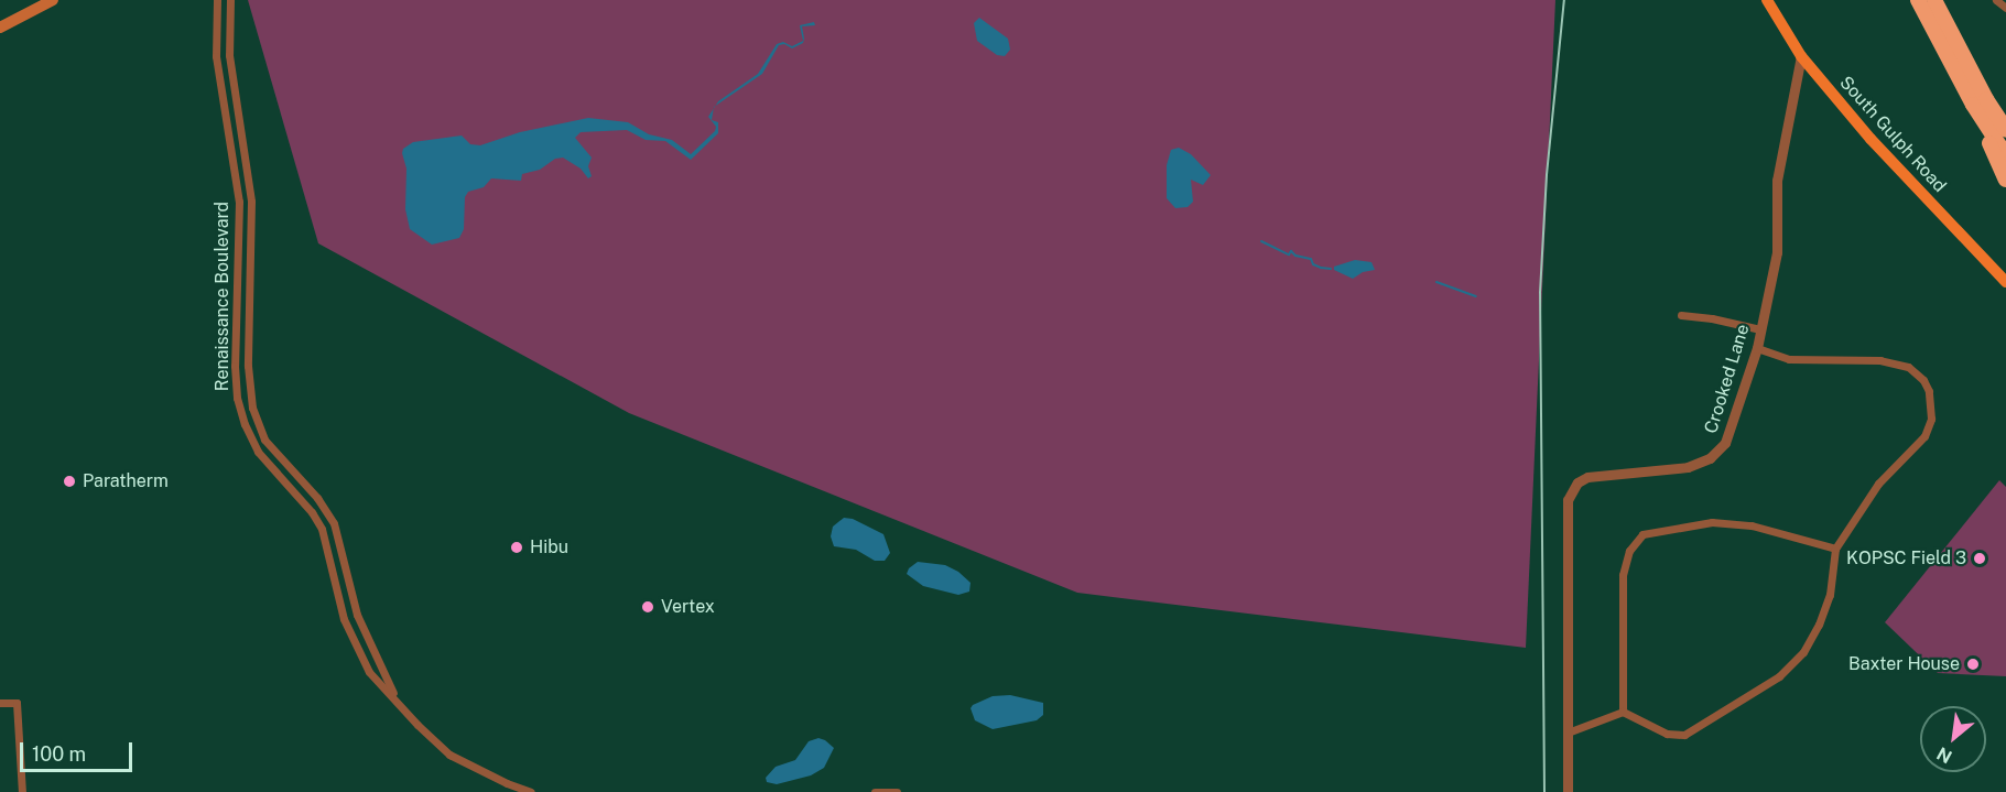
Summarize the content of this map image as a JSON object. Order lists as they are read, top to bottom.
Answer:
{
  "streets": {
    "main road": ["South Gulph Road"],
    "street": ["Renaissance Boulevard", "Crooked Lane"]
  },
  "crossings": [
    ["South Gulph Road", "Crooked Lane"]
  ],
  "places": [
    "Paratherm",
    "Hibu",
    "KOPSC Field 3",
    "Vertex",
    "Baxter House"
  ],
  "scale_bar": "100 m",
  "north": "bottom left"
}
